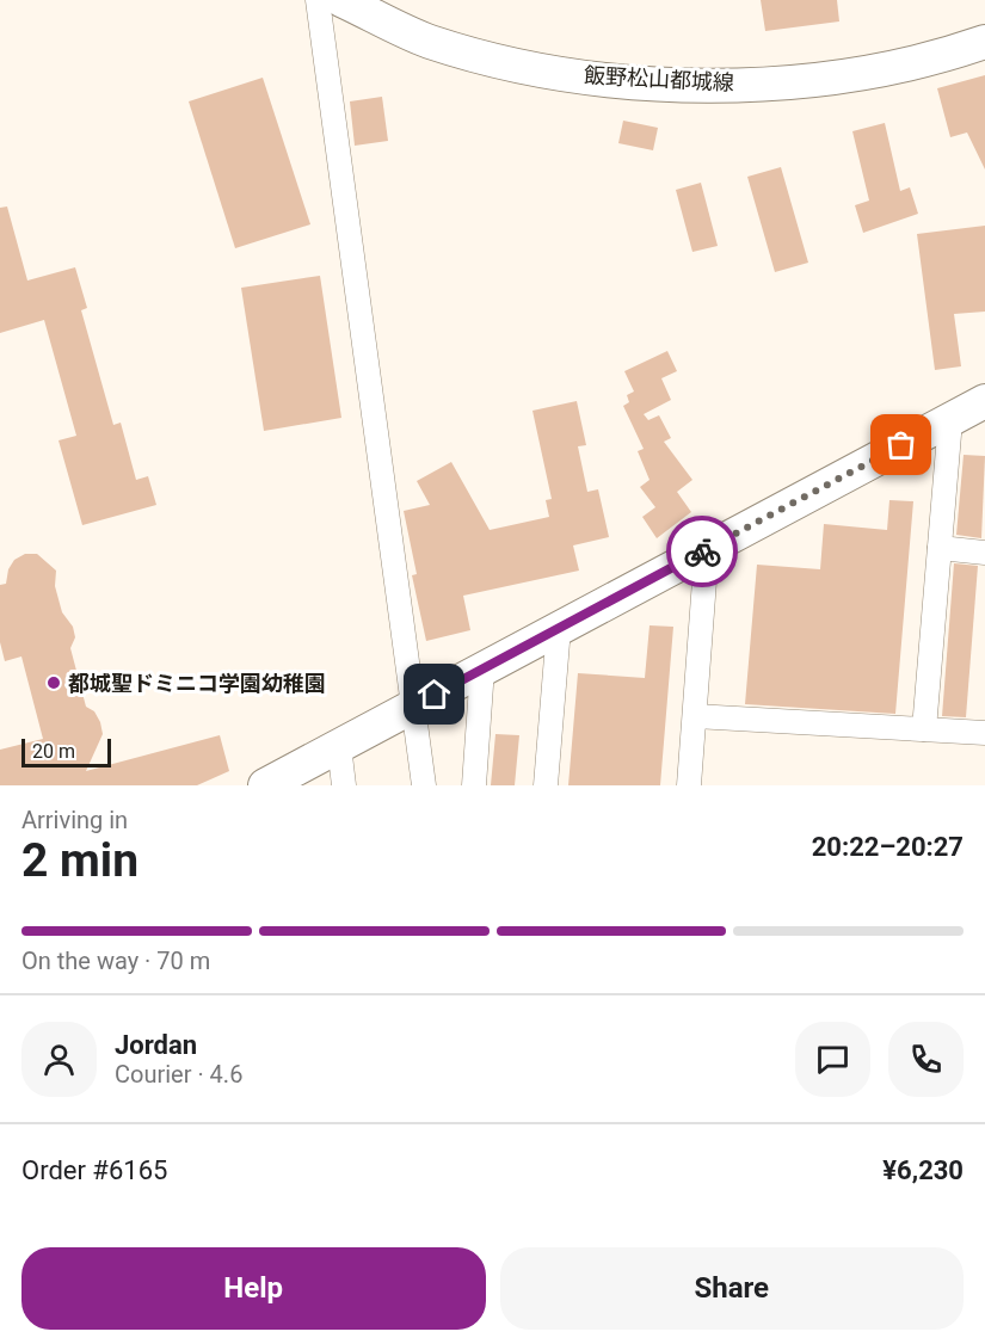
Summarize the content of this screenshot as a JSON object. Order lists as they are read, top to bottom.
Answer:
{
  "streets": {
    "street": ["飯野松山都城線"]
  },
  "places": ["都城聖ドミニコ学園幼稚園"],
  "scale_bar": "20 m",
  "page": {
    "scale": "20 m",
    "heading": ["2 min", "Arriving in", "20:22–20:27"],
    "panel": [
      "Jordan",
      "Courier · 4.6",
      "Order #6165",
      "¥6,230"
    ],
    "bar": "On the way · 70 m",
    "buttons": ["Help", "Share"]
  }
}
